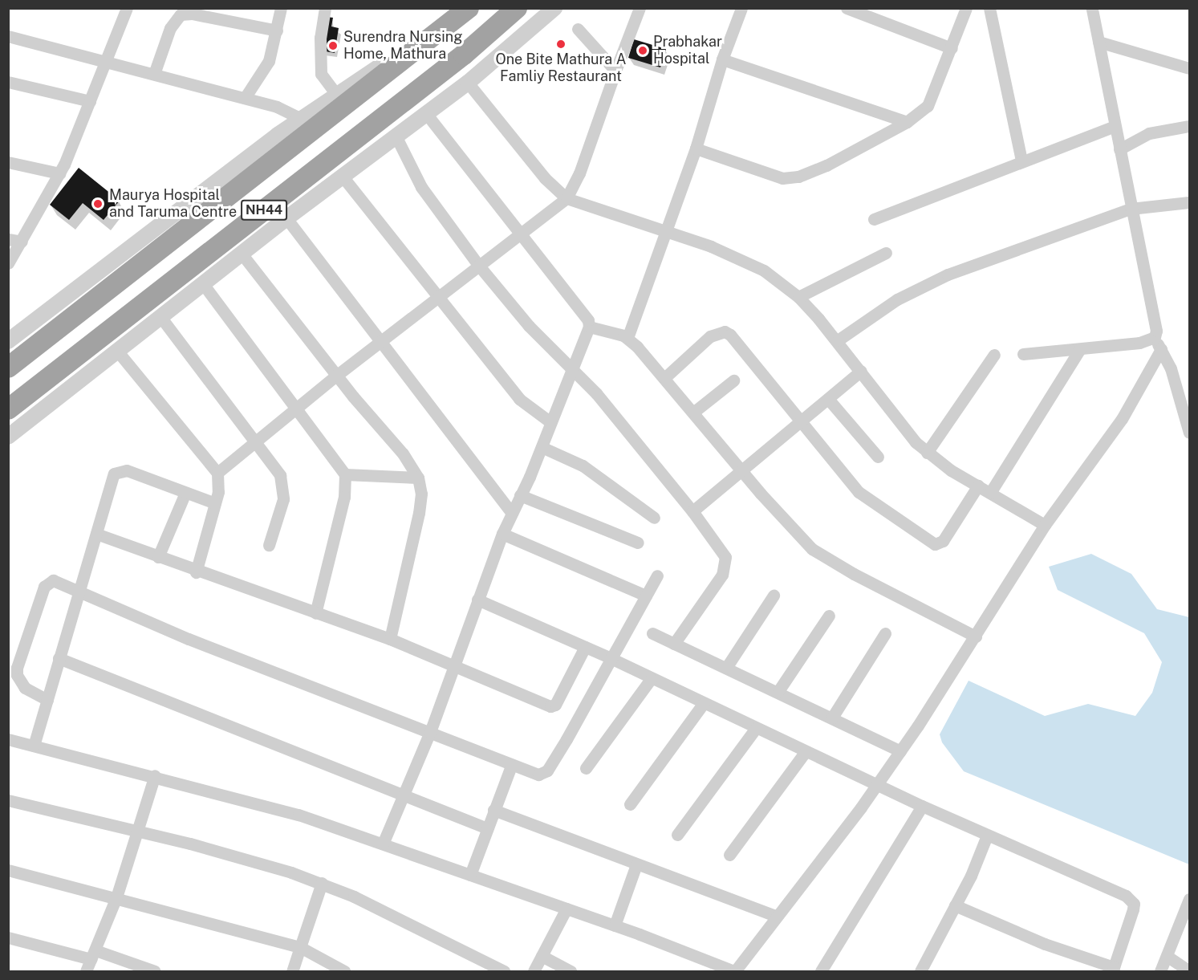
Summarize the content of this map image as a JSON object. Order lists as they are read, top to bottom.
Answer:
{
  "streets": {
    "highway": ["NH44"]
  },
  "places": [
    "One Bite Mathura A Famliy Restaurant",
    "Surendra Nursing Home, Mathura",
    "Prabhakar Hospital",
    "Maurya Hospital and Taruma Centre"
  ]
}
